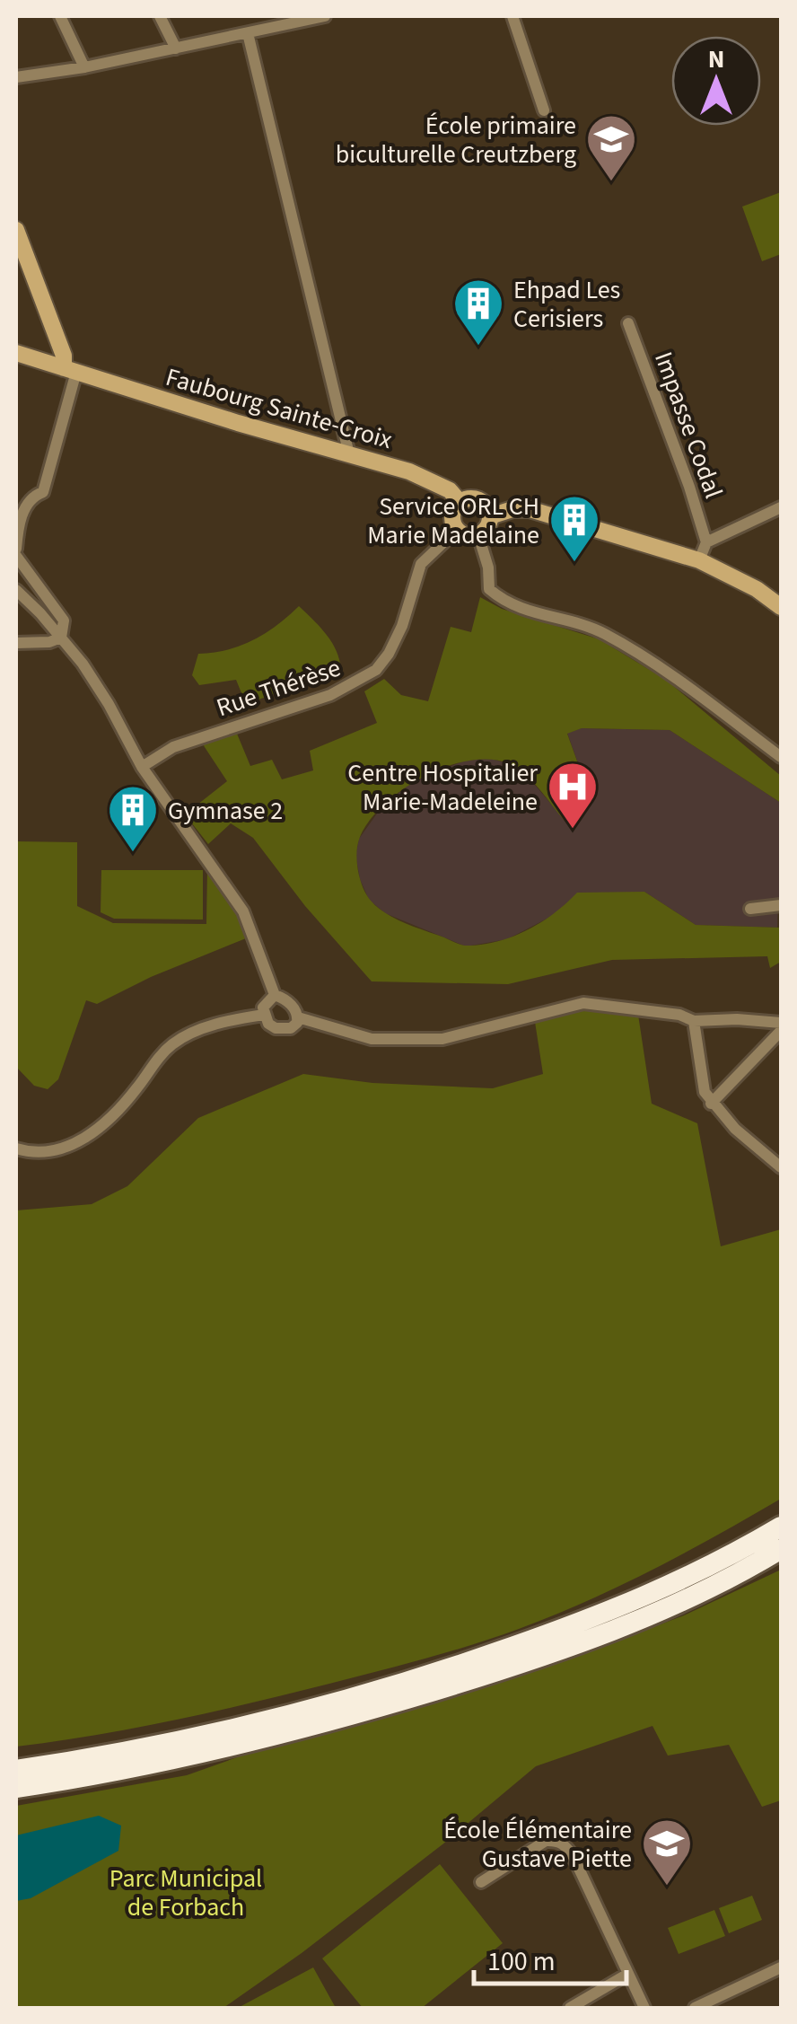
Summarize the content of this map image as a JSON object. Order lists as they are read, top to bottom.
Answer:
{
  "streets": {
    "main road": ["Faubourg Sainte-Croix"],
    "street": ["Impasse Codal", "Rue Thérèse"]
  },
  "crossings": [
    ["Faubourg Sainte-Croix", "Rue Thérèse"]
  ],
  "parks": ["Parc Municipal de Forbach"],
  "places": {
    "school or university": ["École primaire biculturelle Creutzberg", "École Élémentaire Gustave Piette"],
    "building": ["Ehpad Les Cerisiers", "Service ORL CH Marie Madelaine", "Gymnase 2"],
    "hospital": ["Centre Hospitalier Marie-Madeleine"]
  },
  "scale_bar": "100 m",
  "north": "top"
}
